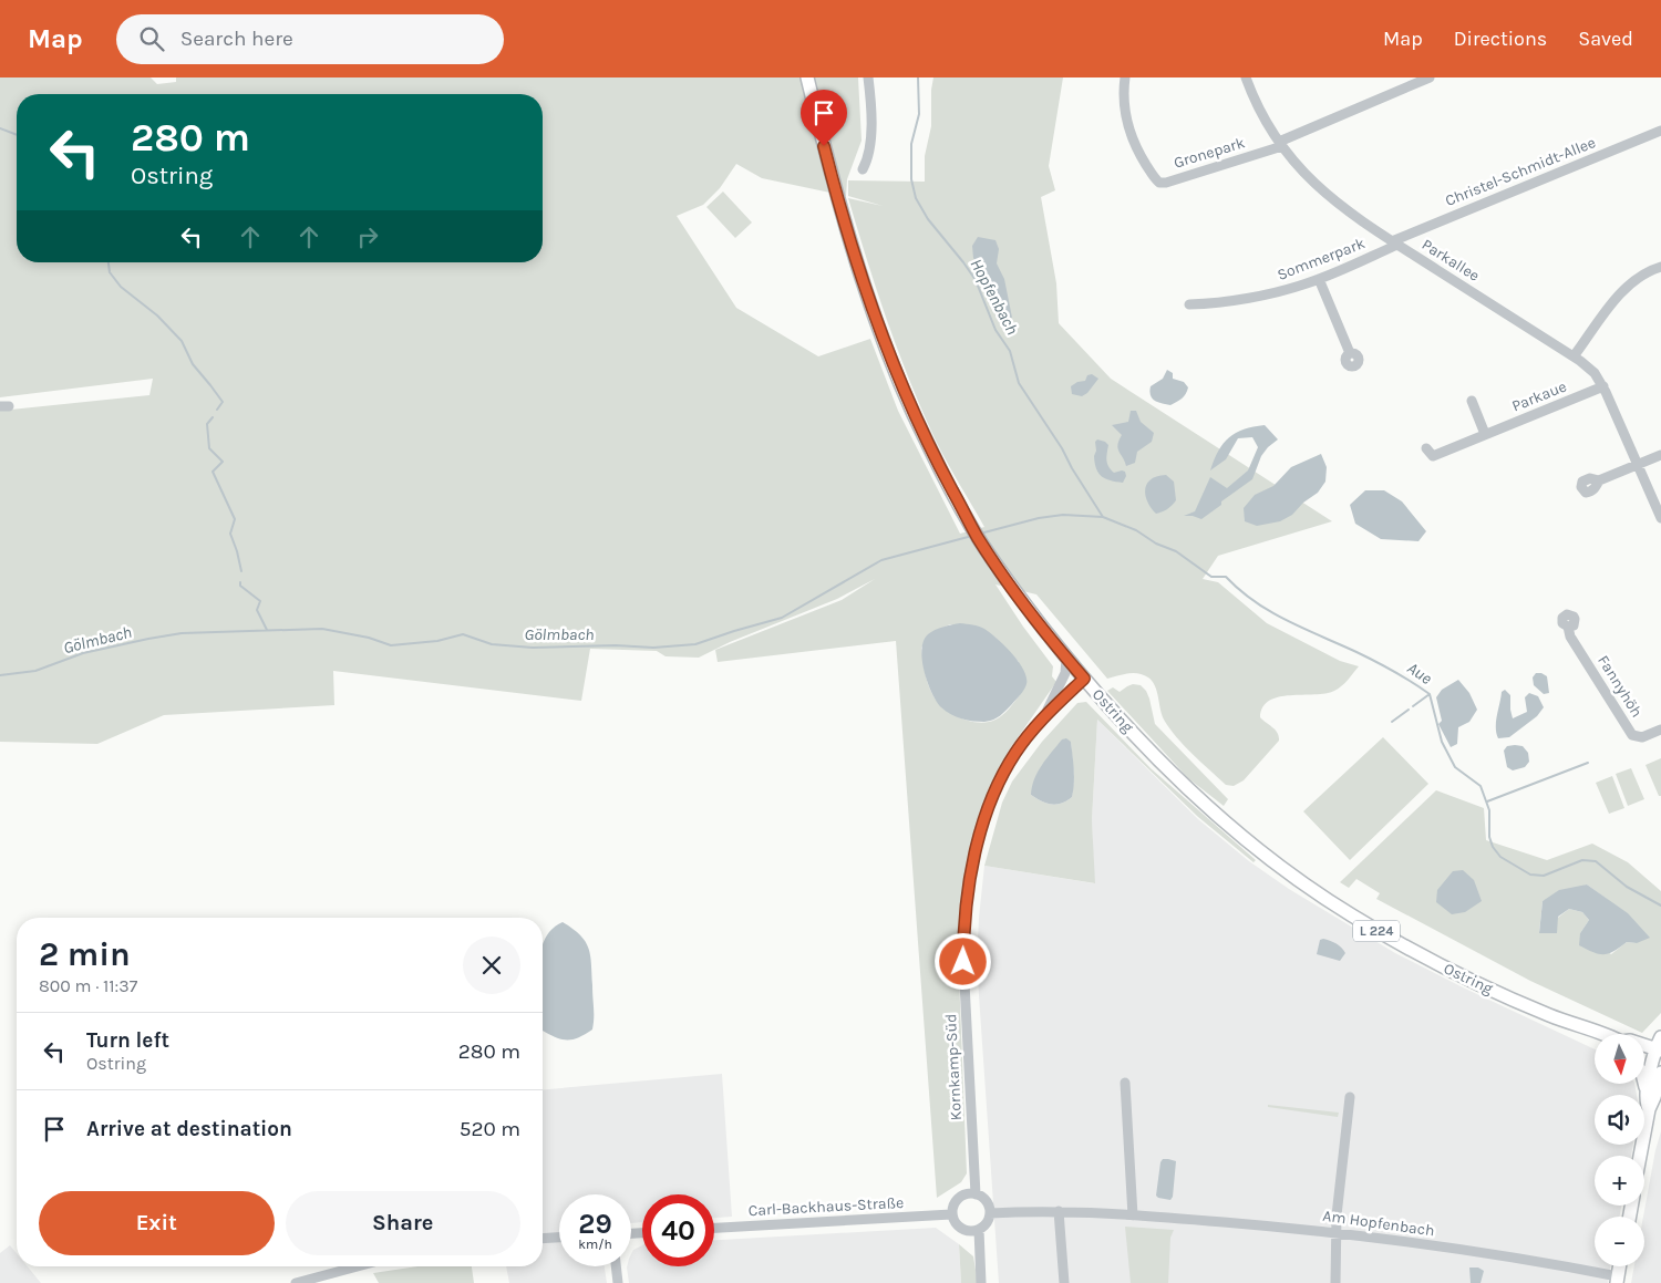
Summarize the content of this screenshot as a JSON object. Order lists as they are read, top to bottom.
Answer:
{
  "streets": {
    "main road": ["Ostring", "L 224"],
    "street": [
      "Gronepark",
      "Christel-Schmidt-Allee",
      "Sommerpark",
      "Parkallee",
      "Parkaue",
      "Fannyhöh",
      "Kornkamp-Süd",
      "Carl-Backhaus-Straße",
      "Am Hopfenbach"
    ]
  },
  "crossings": [
    ["Gronepark", "Parkallee"],
    ["Christel-Schmidt-Allee", "Sommerpark"],
    ["Christel-Schmidt-Allee", "Parkallee"],
    ["Sommerpark", "Parkallee"],
    ["Parkallee", "Parkaue"],
    ["Ostring", "Kornkamp-Süd"],
    ["Kornkamp-Süd", "Carl-Backhaus-Straße"],
    ["Kornkamp-Süd", "Am Hopfenbach"],
    ["Carl-Backhaus-Straße", "Am Hopfenbach"]
  ],
  "water": ["Hopfenbach", "Gölmbach", "Aue"],
  "north": "bottom",
  "page": {
    "header": "Map",
    "search": "Search here",
    "nav": ["Map", "Directions", "Saved"],
    "turn": ["280 m", "Ostring"],
    "heading": ["2 min", "800 m · 11:37"],
    "list": [
      {
        "name": "Turn left",
        "note": "Ostring",
        "value": "280 m"
      },
      {
        "name": "Arrive at destination",
        "value": "520 m"
      }
    ],
    "map_buttons": ["+", "−"],
    "buttons": ["Exit", "Share"],
    "speed": "29 km/h",
    "limit": "40"
  }
}
